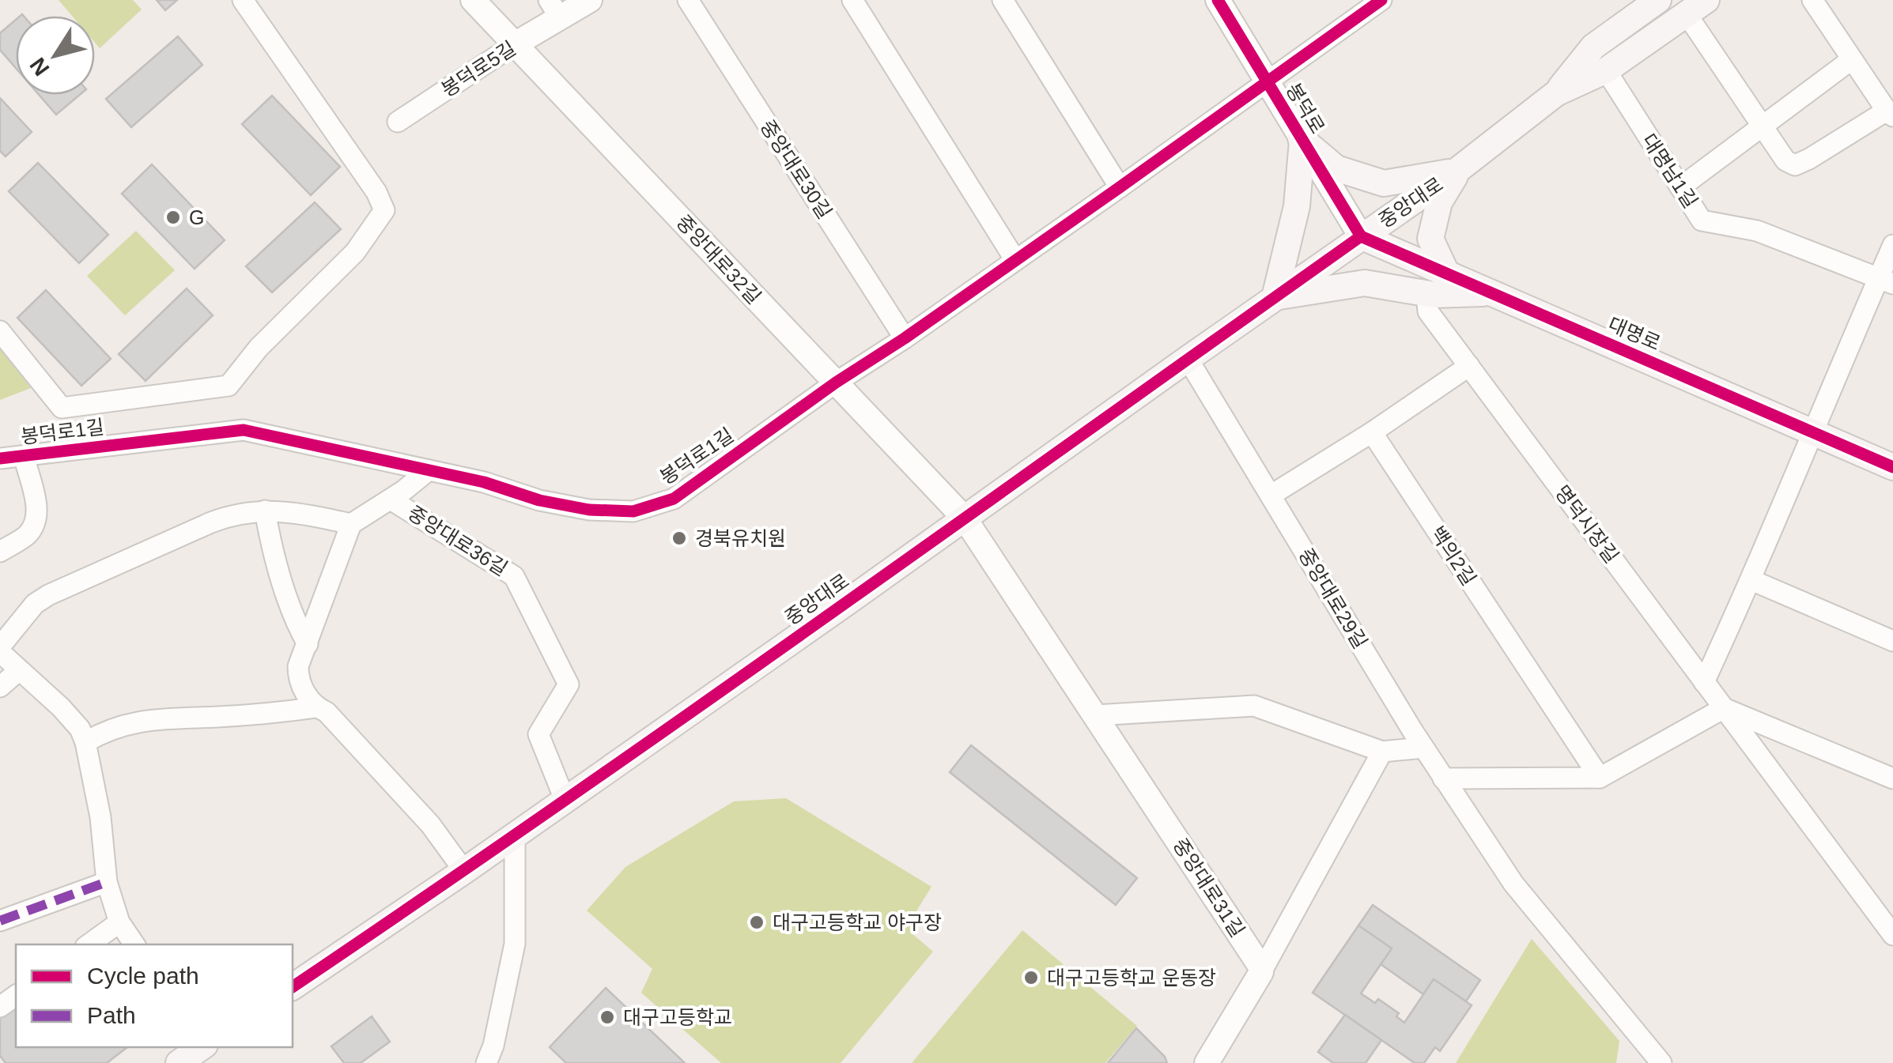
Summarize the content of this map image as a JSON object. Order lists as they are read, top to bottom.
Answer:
{
  "streets": {
    "main road": ["중앙대로", "대명로"],
    "street": [
      "봉덕로5길",
      "봉덕로",
      "중앙대로30길",
      "대명남1길",
      "중앙대로32길",
      "봉덕로1길",
      "명덕시장길",
      "중앙대로36길",
      "백의2길",
      "중앙대로29길",
      "중앙대로31길"
    ]
  },
  "crossings": [
    ["봉덕로5길", "중앙대로32길"],
    ["봉덕로", "중앙대로"],
    ["봉덕로", "대명로"],
    ["봉덕로", "봉덕로1길"],
    ["중앙대로30길", "봉덕로1길"],
    ["대명남1길", "중앙대로"],
    ["중앙대로", "중앙대로32길"],
    ["중앙대로", "대명로"],
    ["중앙대로", "중앙대로36길"],
    ["중앙대로", "중앙대로29길"],
    ["중앙대로", "중앙대로31길"],
    ["중앙대로32길", "봉덕로1길"],
    ["중앙대로32길", "중앙대로31길"]
  ],
  "places": [
    "G",
    "경북유치원",
    "대구고등학교 야구장",
    "대구고등학교 운동장",
    "대구고등학교"
  ],
  "legend": ["Cycle path", "Path"],
  "north": "bottom left"
}
